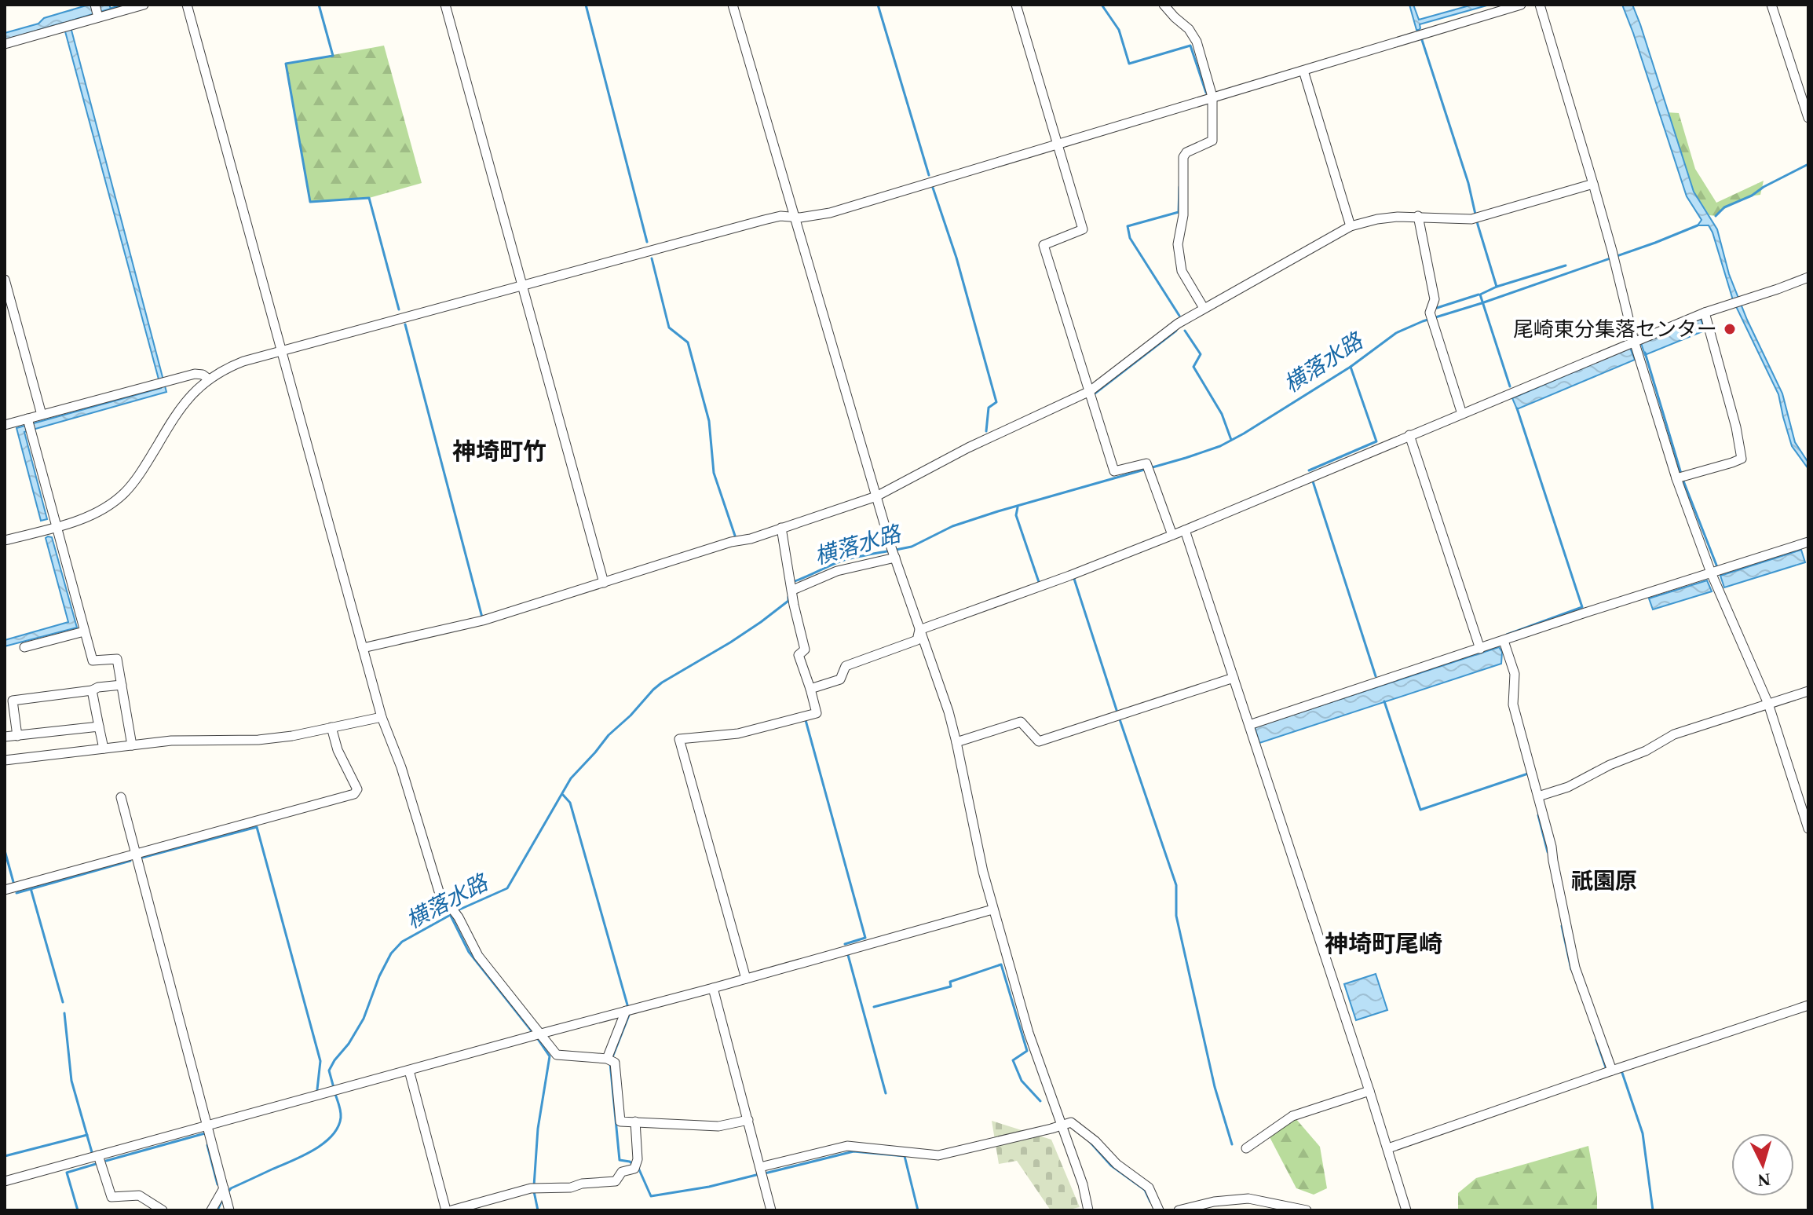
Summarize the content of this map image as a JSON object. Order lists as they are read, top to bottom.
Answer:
{
  "districts": ["神埼町竹", "祇園原", "神埼町尾崎"],
  "water": ["横落水路"],
  "places": ["尾崎東分集落センター"],
  "north": "bottom"
}
